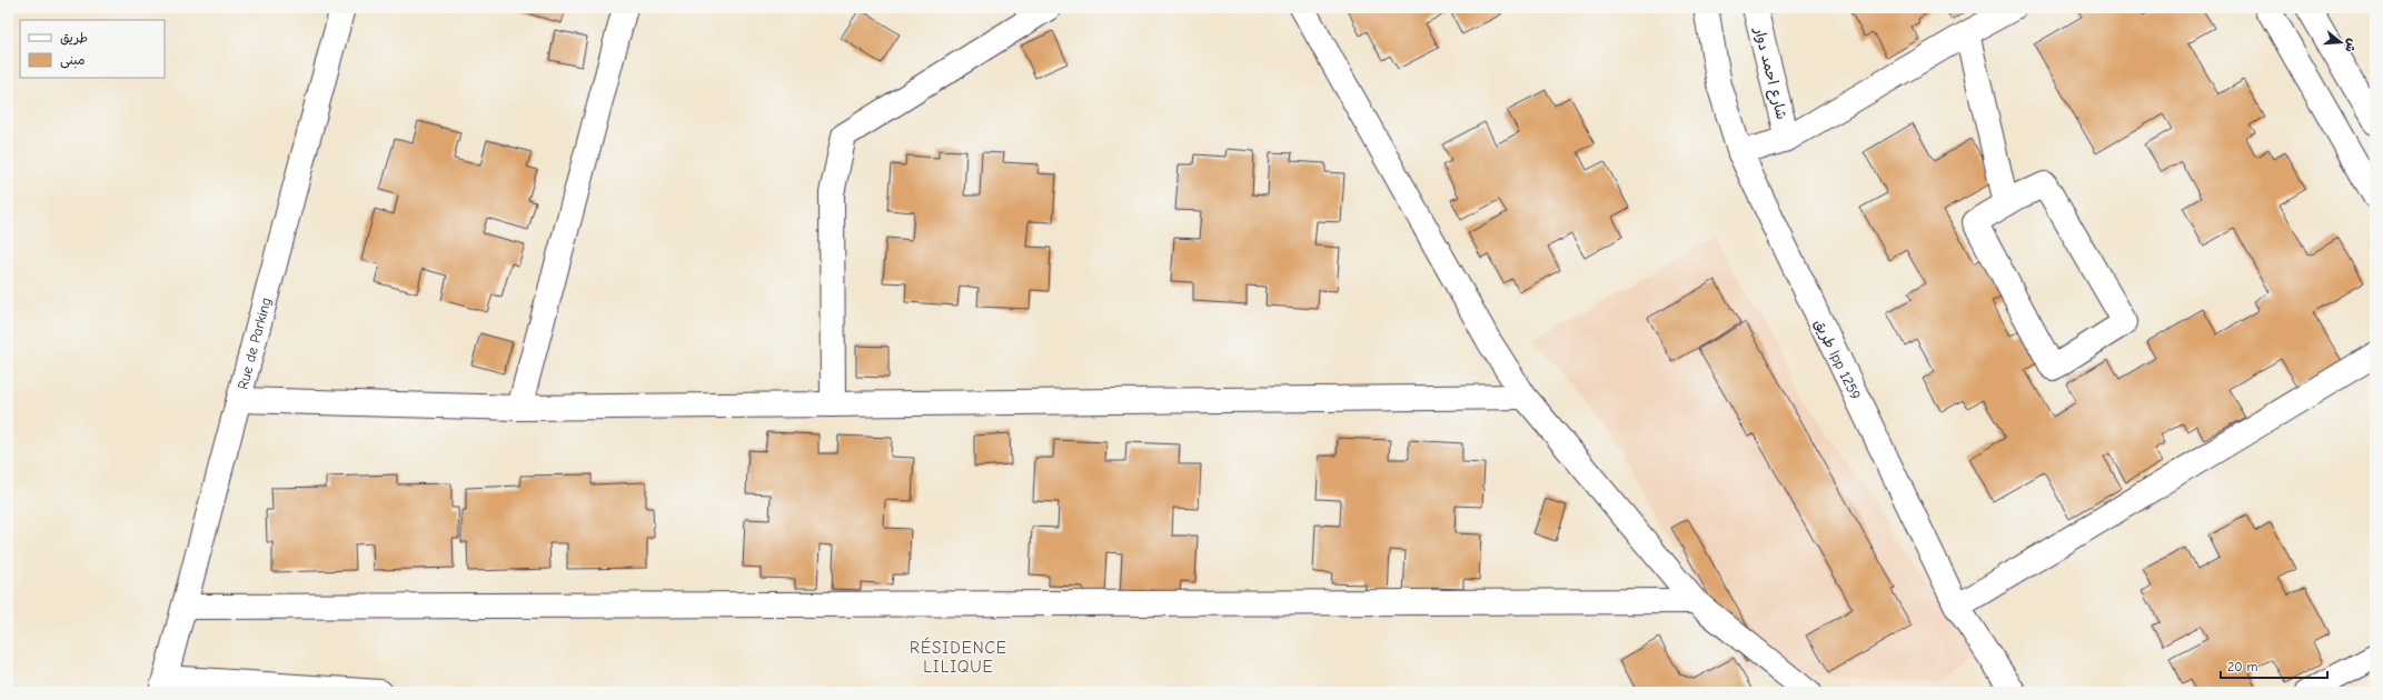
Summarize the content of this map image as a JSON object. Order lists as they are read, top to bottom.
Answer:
{
  "streets": {
    "street": ["شارع احمد دوار", "Rue de Parking", "طريق lpp 1259"]
  },
  "districts": ["RÉSIDENCE LILIQUE"],
  "legend": ["طريق", "مبنى"],
  "scale_bar": "20 m",
  "north": "right"
}
